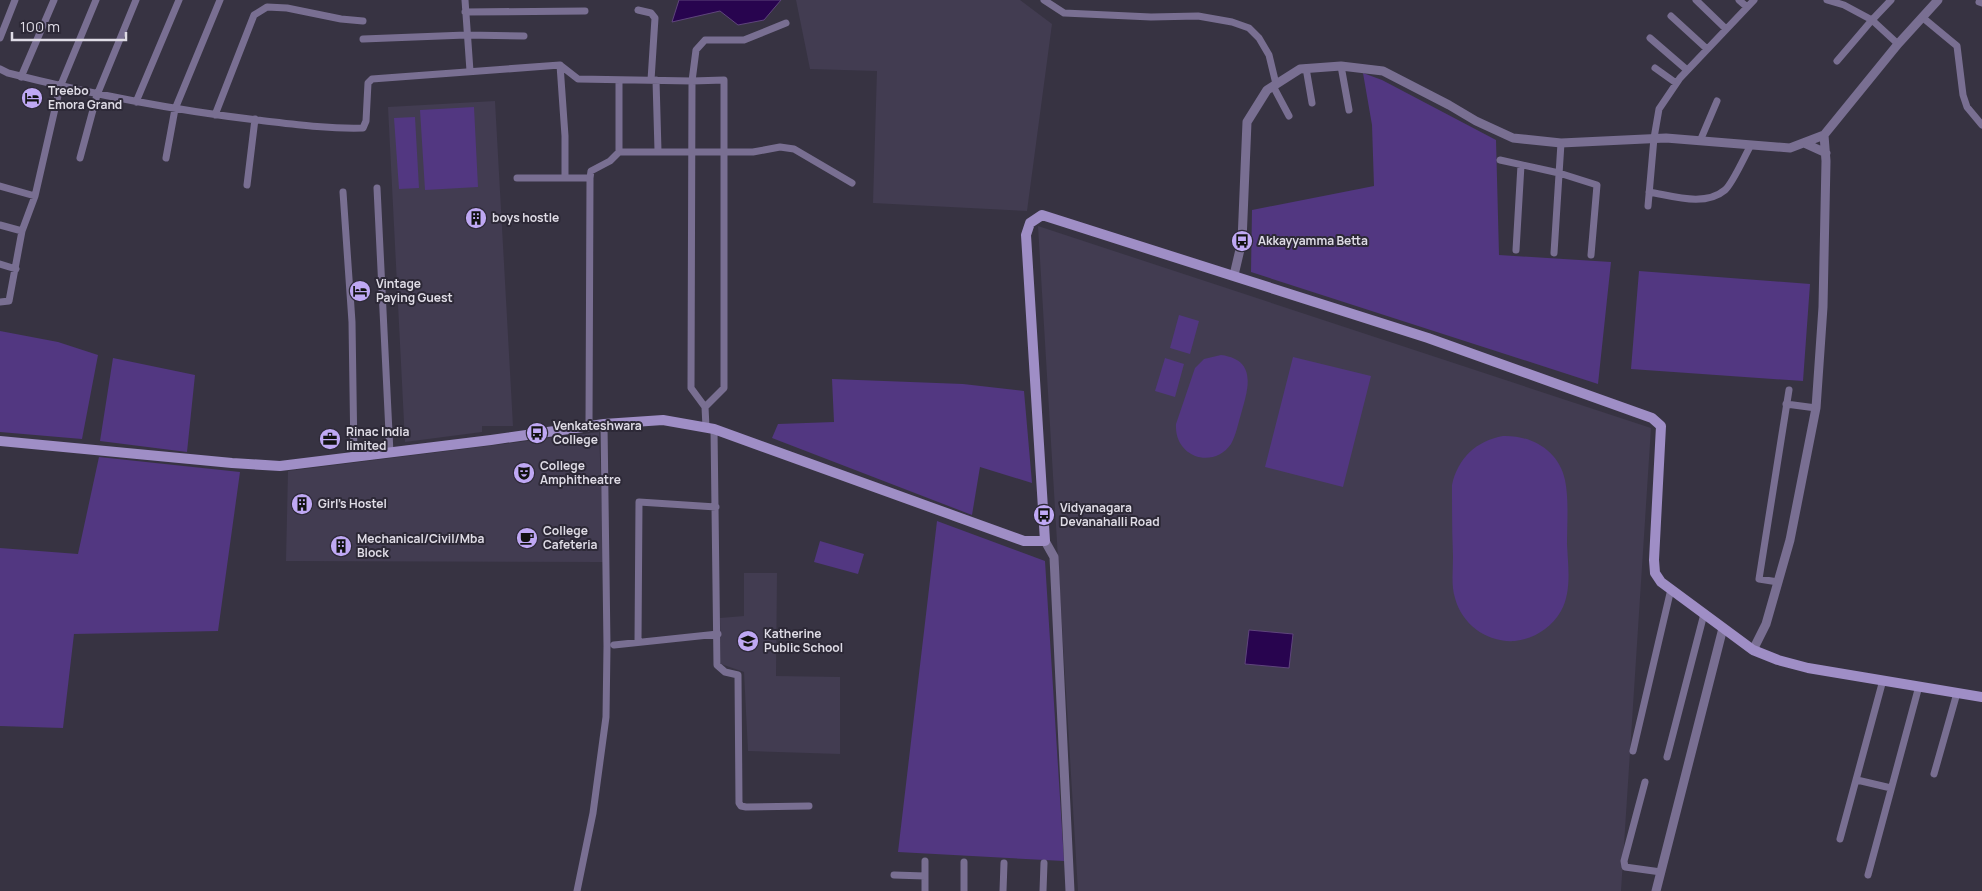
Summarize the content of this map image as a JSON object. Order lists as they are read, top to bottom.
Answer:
{
  "places": {
    "hotel": ["Treebo Emora Grand", "Vintage Paying Guest"],
    "building": ["boys hostle", "Girl's Hostel", "Mechanical/Civil/Mba Block"],
    "bus stop": ["Akkayyamma Betta", "Venkateshwara College", "Vidyanagara Devanahalli Road"],
    "office": ["Rinac India limited"],
    "theatre": ["College Amphitheatre"],
    "cafe": ["College Cafeteria"],
    "school or university": ["Katherine Public School"]
  },
  "scale_bar": "100 m"
}
